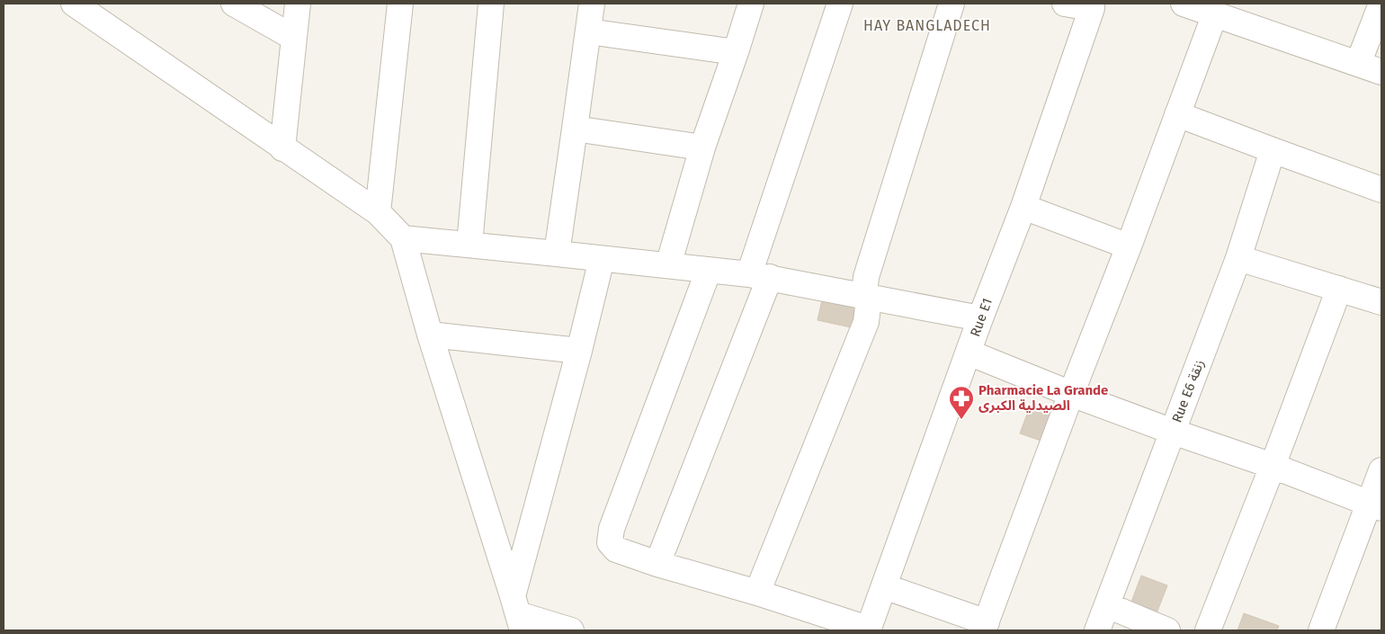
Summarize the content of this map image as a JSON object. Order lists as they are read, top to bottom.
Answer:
{
  "streets": {
    "street": ["Rue E1", "Rue E6 زنقة"]
  },
  "districts": ["HAY BANGLADECH"],
  "places": {
    "pharmacy": ["Pharmacie La Grande الصيدلية الكبرى"]
  }
}
